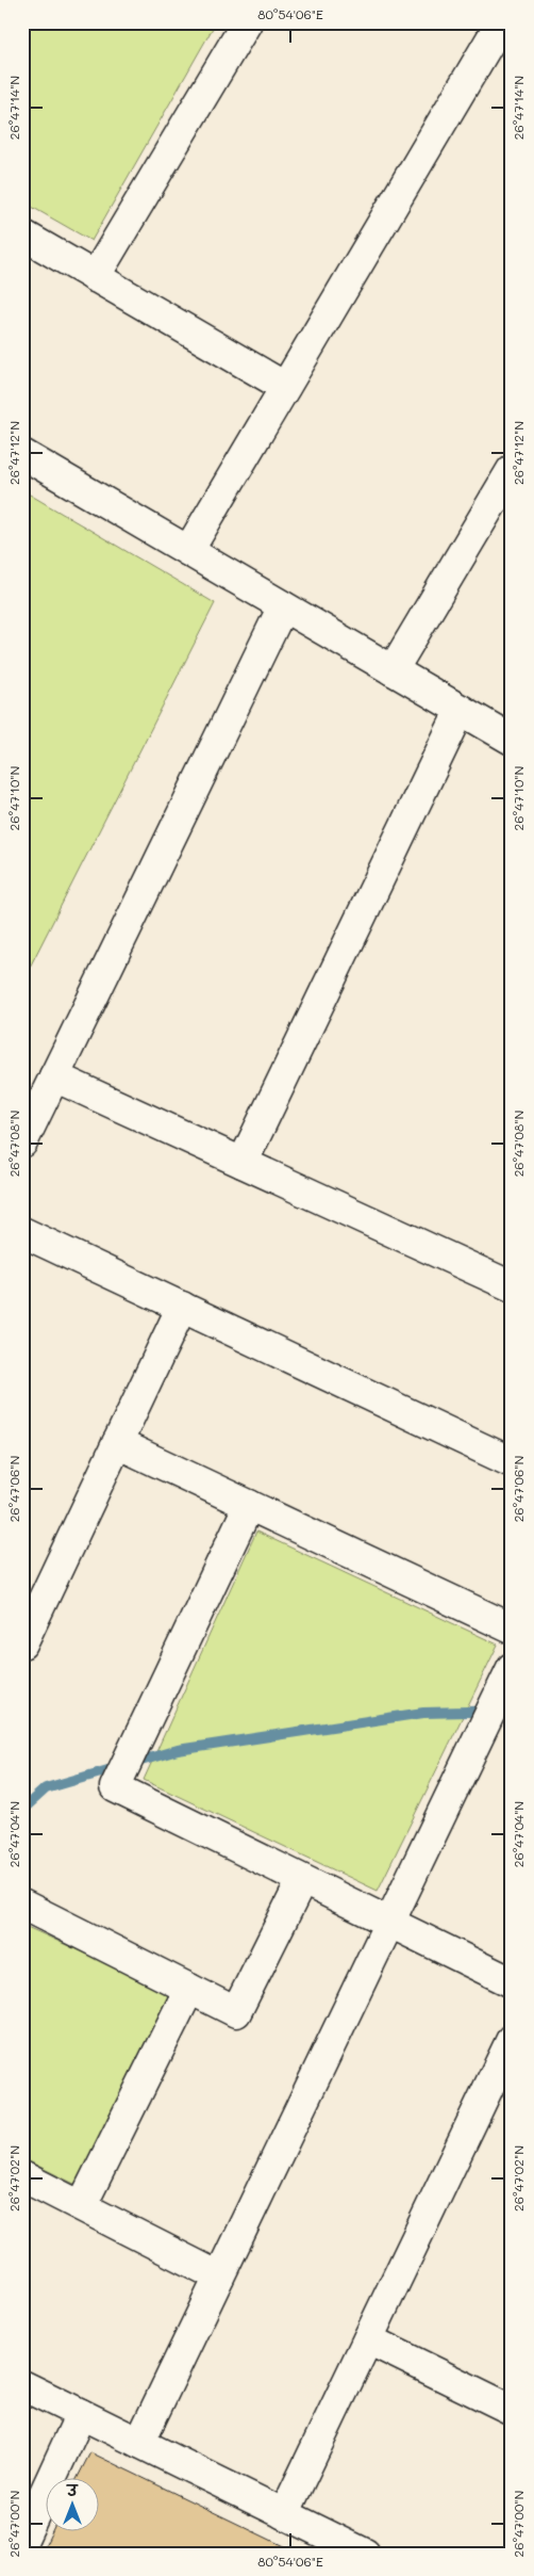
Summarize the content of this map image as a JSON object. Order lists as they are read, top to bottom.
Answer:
{
  "north": "top",
  "coordinates": [
    "80°54'06\"E",
    "26°47'14\"N",
    "26°47'12\"N",
    "26°47'10\"N",
    "26°47'08\"N",
    "26°47'06\"N",
    "26°47'04\"N",
    "26°47'02\"N",
    "26°47'00\"N"
  ]
}
